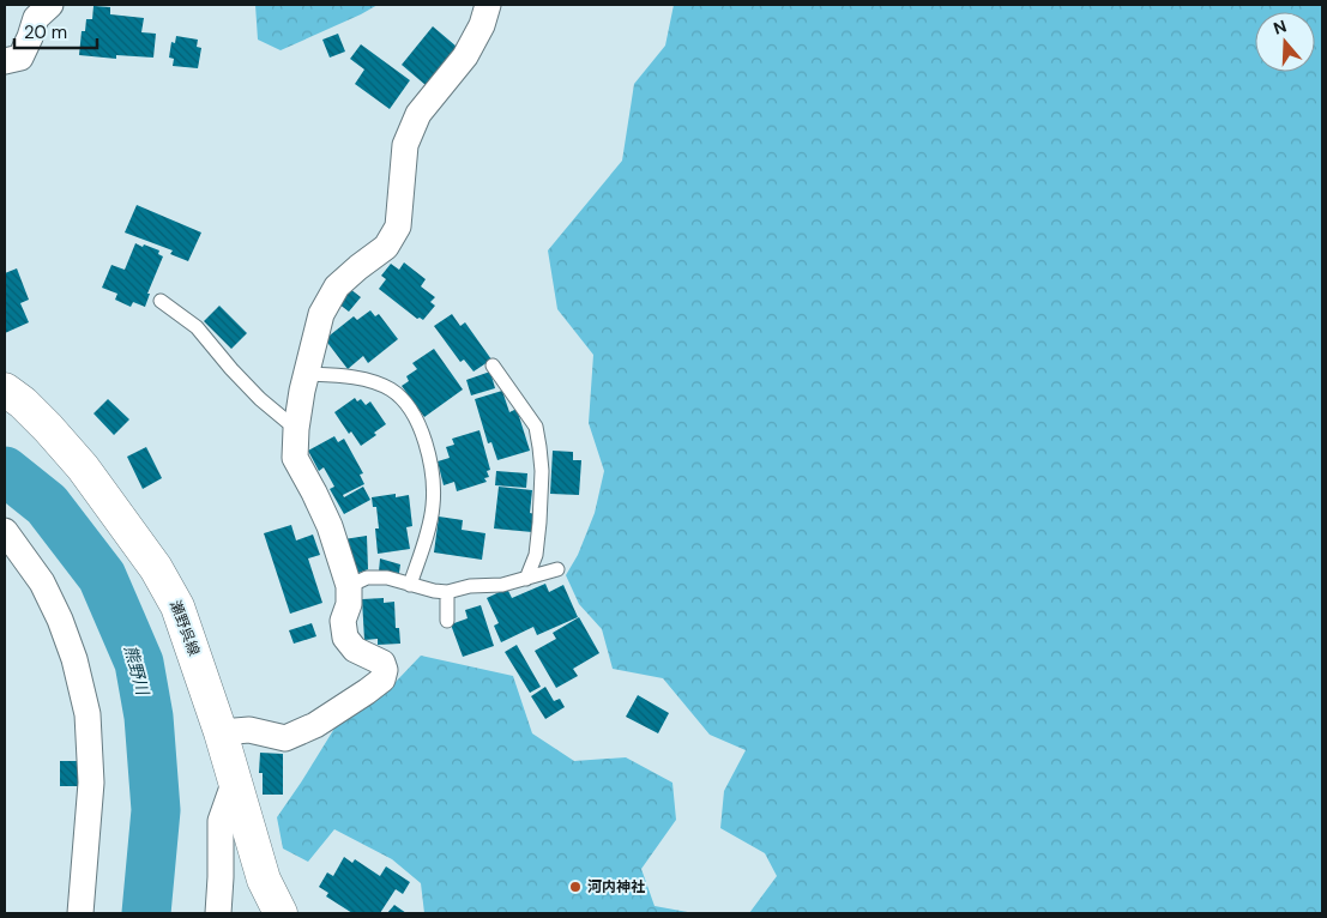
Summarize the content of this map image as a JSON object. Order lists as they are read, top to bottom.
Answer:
{
  "streets": {
    "main road": ["瀬野呉線"]
  },
  "water": ["熊野川"],
  "places": ["河内神社"],
  "scale_bar": "20 m",
  "north": "top"
}
